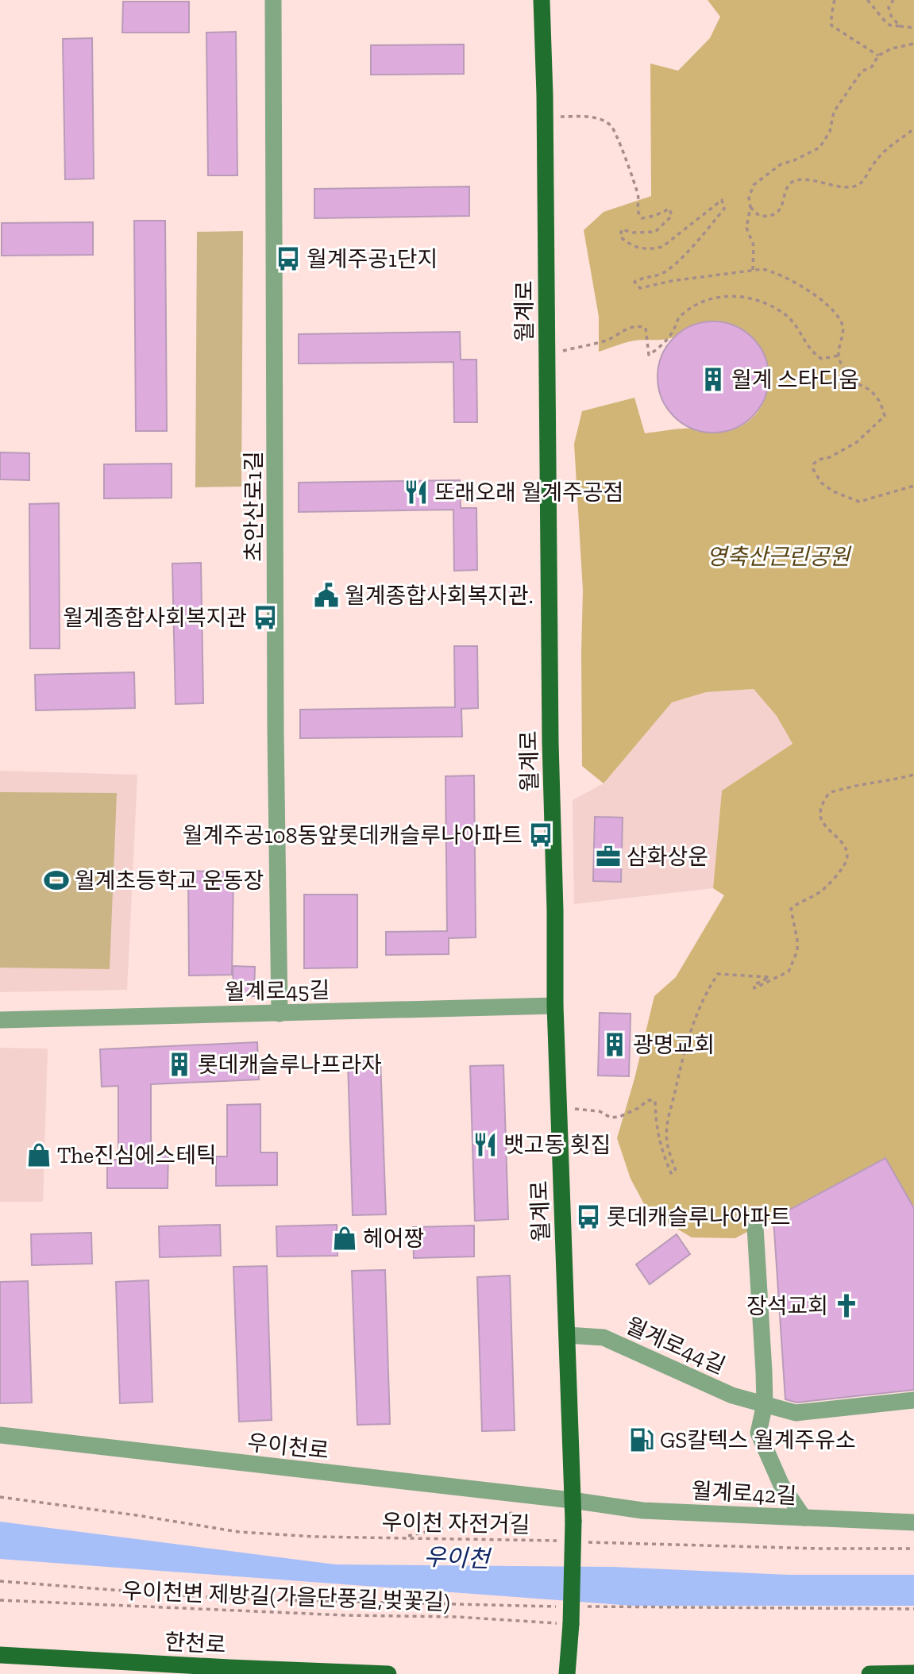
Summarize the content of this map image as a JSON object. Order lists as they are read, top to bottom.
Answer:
{
  "streets": {
    "main road": ["월계로", "한천로"],
    "street": [
      "초안산로1길",
      "월계로45길",
      "월계로44길",
      "우이천로",
      "월계로42길"
    ],
    "path": ["우이천 자전거길", "우이천변 제방길(가을단풍길,벚꽃길)"]
  },
  "crossings": [
    ["월계로", "월계로45길"],
    ["월계로", "월계로44길"],
    ["월계로", "우이천로"],
    ["월계로", "월계로42길"],
    ["월계로", "우이천변 제방길(가을단풍길,벚꽃길)"],
    ["초안산로1길", "월계로45길"],
    ["우이천로", "월계로42길"]
  ],
  "water": ["우이천"],
  "parks": ["영축산근린공원"],
  "places": {
    "bus stop": [
      "월계주공1단지",
      "월계종합사회복지관",
      "월계주공108동앞롯데캐슬루나아파트",
      "롯데캐슬루나아파트"
    ],
    "building": ["월계 스타디움", "광명교회", "롯데캐슬루나프라자"],
    "restaurant": ["또래오래 월계주공점", "뱃고동 횟집"],
    "public building": ["월계종합사회복지관."],
    "office": ["삼화상운"],
    "sports": ["월계초등학교 운동장"],
    "shop": ["The진심에스테틱", "헤어짱"],
    "church": ["장석교회"],
    "fuel station": ["GS칼텍스 월계주유소"]
  }
}
